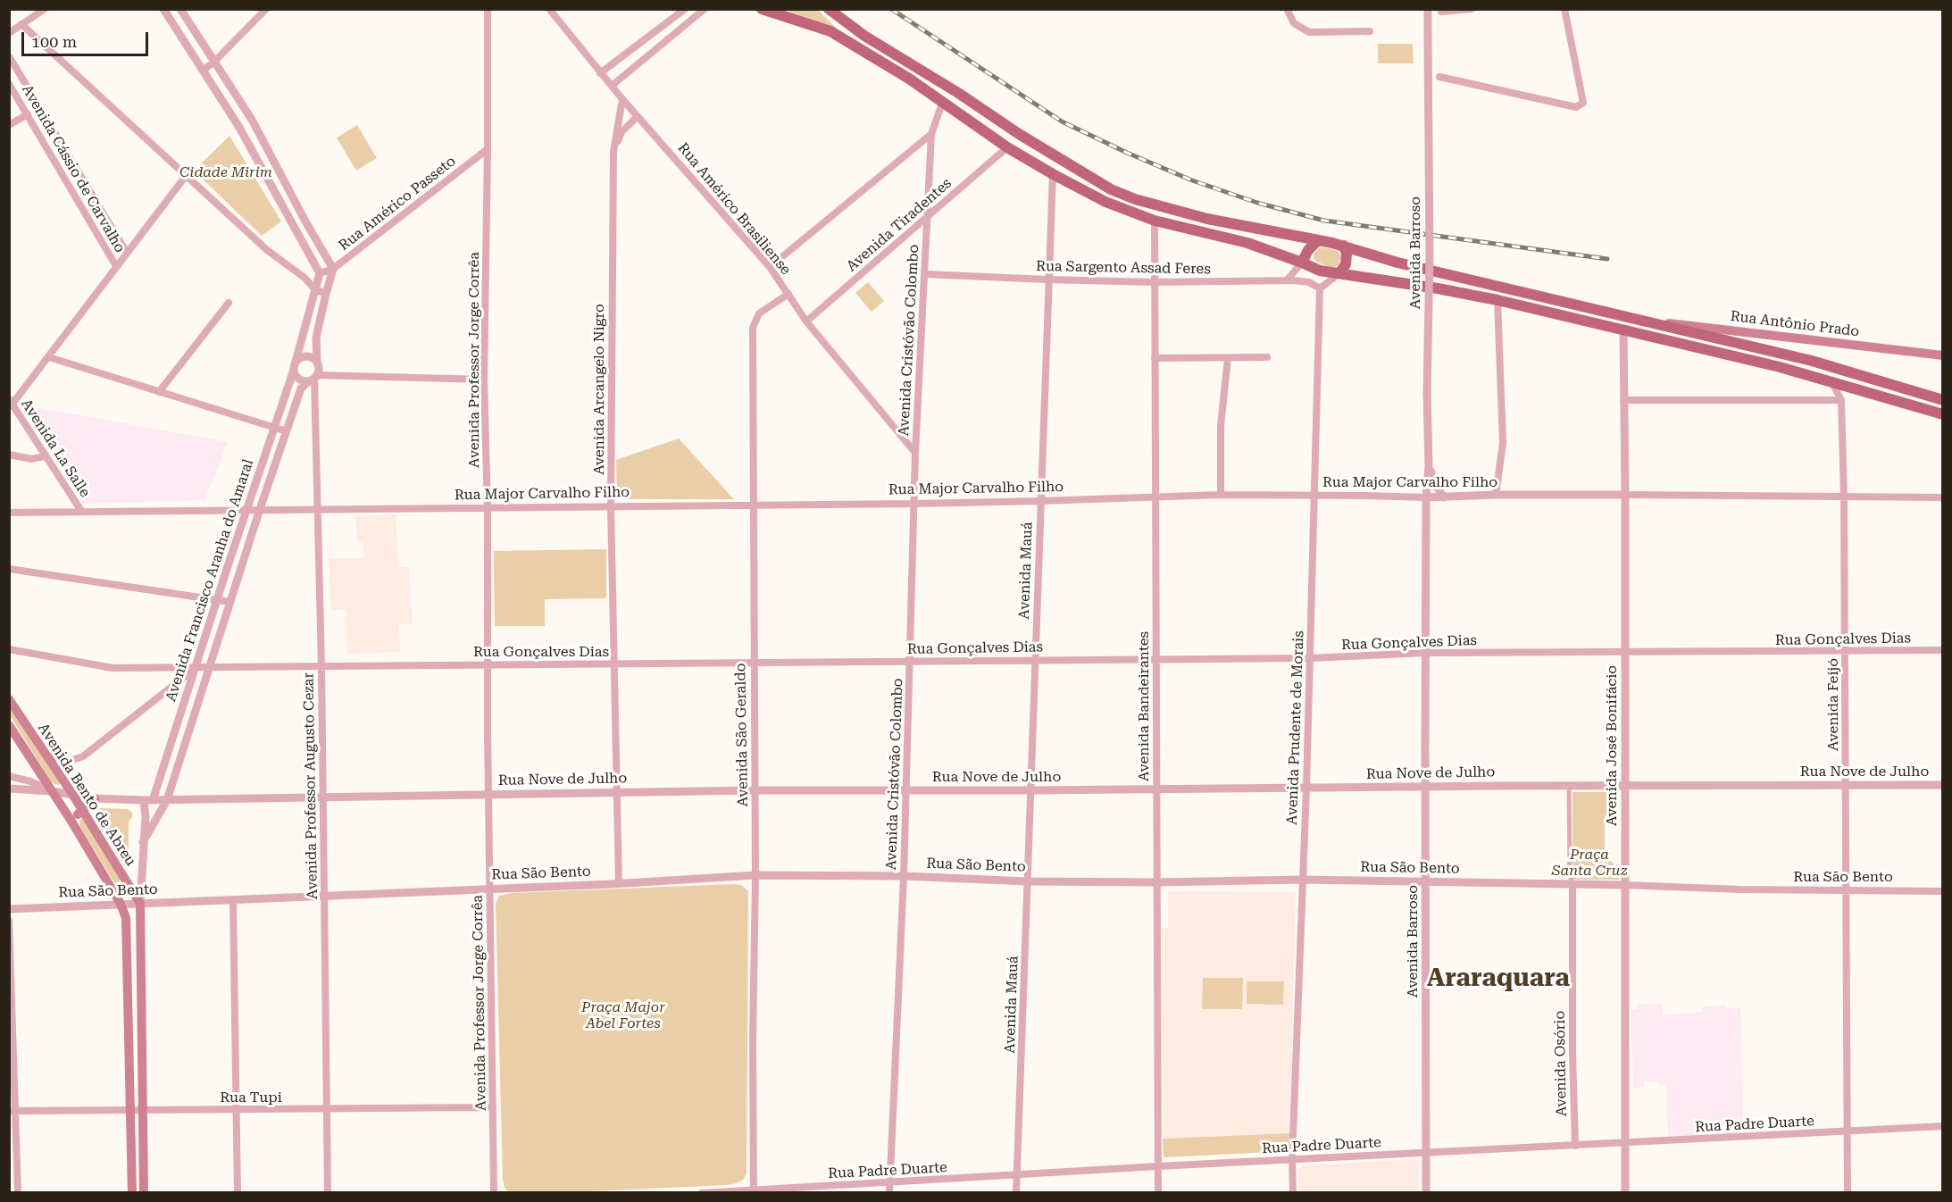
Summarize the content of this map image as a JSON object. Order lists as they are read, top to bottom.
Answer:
{
  "streets": {
    "main road": ["Rua Antônio Prado", "Avenida Bento de Abreu"],
    "street": [
      "Avenida Cássio de Carvalho",
      "Rua Américo Passeto",
      "Rua Américo Brasiliense",
      "Avenida Tiradentes",
      "Avenida Barroso",
      "Rua Sargento Assad Feres",
      "Avenida Cristóvão Colombo",
      "Avenida Professor Jorge Corrêa",
      "Avenida Arcangelo Nigro",
      "Avenida La Salle",
      "Rua Major Carvalho Filho",
      "Avenida Mauá",
      "Avenida Francisco Aranha do Amaral",
      "Rua Gonçalves Dias",
      "Avenida Feijó",
      "Avenida Bandeirantes",
      "Avenida Prudente de Morais",
      "Avenida São Geraldo",
      "Avenida José Bonifácio",
      "Rua Nove de Julho",
      "Avenida Professor Augusto Cezar",
      "Rua São Bento",
      "Avenida Osório",
      "Rua Tupi",
      "Rua Padre Duarte"
    ]
  },
  "crossings": [
    ["Rua Américo Passeto", "Avenida Professor Jorge Corrêa"],
    ["Rua Américo Passeto", "Avenida Francisco Aranha do Amaral"],
    ["Rua Américo Brasiliense", "Avenida Tiradentes"],
    ["Rua Américo Brasiliense", "Avenida Cristóvão Colombo"],
    ["Rua Américo Brasiliense", "Avenida Arcangelo Nigro"],
    ["Rua Américo Brasiliense", "Avenida São Geraldo"],
    ["Avenida Tiradentes", "Avenida Cristóvão Colombo"],
    ["Avenida Barroso", "Rua Major Carvalho Filho"],
    ["Avenida Barroso", "Rua Gonçalves Dias"],
    ["Avenida Barroso", "Rua Nove de Julho"],
    ["Avenida Barroso", "Rua São Bento"],
    ["Avenida Barroso", "Rua Padre Duarte"],
    ["Rua Sargento Assad Feres", "Avenida Cristóvão Colombo"],
    ["Rua Sargento Assad Feres", "Avenida Mauá"],
    ["Rua Sargento Assad Feres", "Avenida Bandeirantes"],
    ["Rua Sargento Assad Feres", "Avenida Prudente de Morais"],
    ["Avenida Cristóvão Colombo", "Rua Major Carvalho Filho"],
    ["Avenida Cristóvão Colombo", "Rua Gonçalves Dias"],
    ["Avenida Cristóvão Colombo", "Rua Nove de Julho"],
    ["Avenida Cristóvão Colombo", "Rua São Bento"],
    ["Avenida Cristóvão Colombo", "Rua Padre Duarte"],
    ["Avenida Professor Jorge Corrêa", "Rua Major Carvalho Filho"],
    ["Avenida Professor Jorge Corrêa", "Rua Gonçalves Dias"],
    ["Avenida Professor Jorge Corrêa", "Rua Nove de Julho"],
    ["Avenida Professor Jorge Corrêa", "Rua São Bento"],
    ["Avenida Professor Jorge Corrêa", "Rua Tupi"],
    ["Avenida Arcangelo Nigro", "Rua Major Carvalho Filho"],
    ["Avenida Arcangelo Nigro", "Rua Gonçalves Dias"],
    ["Avenida Arcangelo Nigro", "Rua Nove de Julho"],
    ["Avenida Arcangelo Nigro", "Rua São Bento"],
    ["Avenida La Salle", "Rua Major Carvalho Filho"],
    ["Rua Major Carvalho Filho", "Avenida Mauá"],
    ["Rua Major Carvalho Filho", "Avenida Francisco Aranha do Amaral"],
    ["Rua Major Carvalho Filho", "Avenida Feijó"],
    ["Rua Major Carvalho Filho", "Avenida Bandeirantes"],
    ["Rua Major Carvalho Filho", "Avenida Prudente de Morais"],
    ["Rua Major Carvalho Filho", "Avenida São Geraldo"],
    ["Rua Major Carvalho Filho", "Avenida José Bonifácio"],
    ["Rua Major Carvalho Filho", "Avenida Professor Augusto Cezar"],
    ["Avenida Mauá", "Rua Gonçalves Dias"],
    ["Avenida Mauá", "Rua Nove de Julho"],
    ["Avenida Mauá", "Rua São Bento"],
    ["Avenida Mauá", "Rua Padre Duarte"],
    ["Avenida Francisco Aranha do Amaral", "Rua Gonçalves Dias"],
    ["Avenida Francisco Aranha do Amaral", "Rua Nove de Julho"],
    ["Avenida Francisco Aranha do Amaral", "Avenida Professor Augusto Cezar"],
    ["Rua Gonçalves Dias", "Avenida Feijó"],
    ["Rua Gonçalves Dias", "Avenida Bandeirantes"],
    ["Rua Gonçalves Dias", "Avenida Prudente de Morais"],
    ["Rua Gonçalves Dias", "Avenida São Geraldo"],
    ["Rua Gonçalves Dias", "Avenida José Bonifácio"],
    ["Rua Gonçalves Dias", "Avenida Professor Augusto Cezar"],
    ["Avenida Feijó", "Rua Nove de Julho"],
    ["Avenida Feijó", "Rua São Bento"],
    ["Avenida Feijó", "Rua Padre Duarte"],
    ["Avenida Bandeirantes", "Rua Nove de Julho"],
    ["Avenida Bandeirantes", "Rua São Bento"],
    ["Avenida Bandeirantes", "Rua Padre Duarte"],
    ["Avenida Prudente de Morais", "Rua Nove de Julho"],
    ["Avenida Prudente de Morais", "Rua São Bento"],
    ["Avenida Prudente de Morais", "Rua Padre Duarte"],
    ["Avenida São Geraldo", "Rua Nove de Julho"],
    ["Avenida São Geraldo", "Rua São Bento"],
    ["Avenida São Geraldo", "Rua Padre Duarte"],
    ["Avenida José Bonifácio", "Rua Nove de Julho"],
    ["Avenida José Bonifácio", "Rua São Bento"],
    ["Avenida José Bonifácio", "Rua Padre Duarte"],
    ["Rua Nove de Julho", "Avenida Professor Augusto Cezar"],
    ["Rua Nove de Julho", "Avenida Bento de Abreu"],
    ["Avenida Professor Augusto Cezar", "Rua São Bento"],
    ["Avenida Professor Augusto Cezar", "Rua Tupi"],
    ["Avenida Bento de Abreu", "Rua São Bento"],
    ["Avenida Bento de Abreu", "Rua Tupi"],
    ["Rua São Bento", "Avenida Osório"],
    ["Avenida Osório", "Rua Padre Duarte"]
  ],
  "districts": ["Araraquara"],
  "parks": ["Cidade Mirim", "Praça Santa Cruz", "Praça Major Abel Fortes"],
  "scale_bar": "100 m"
}
